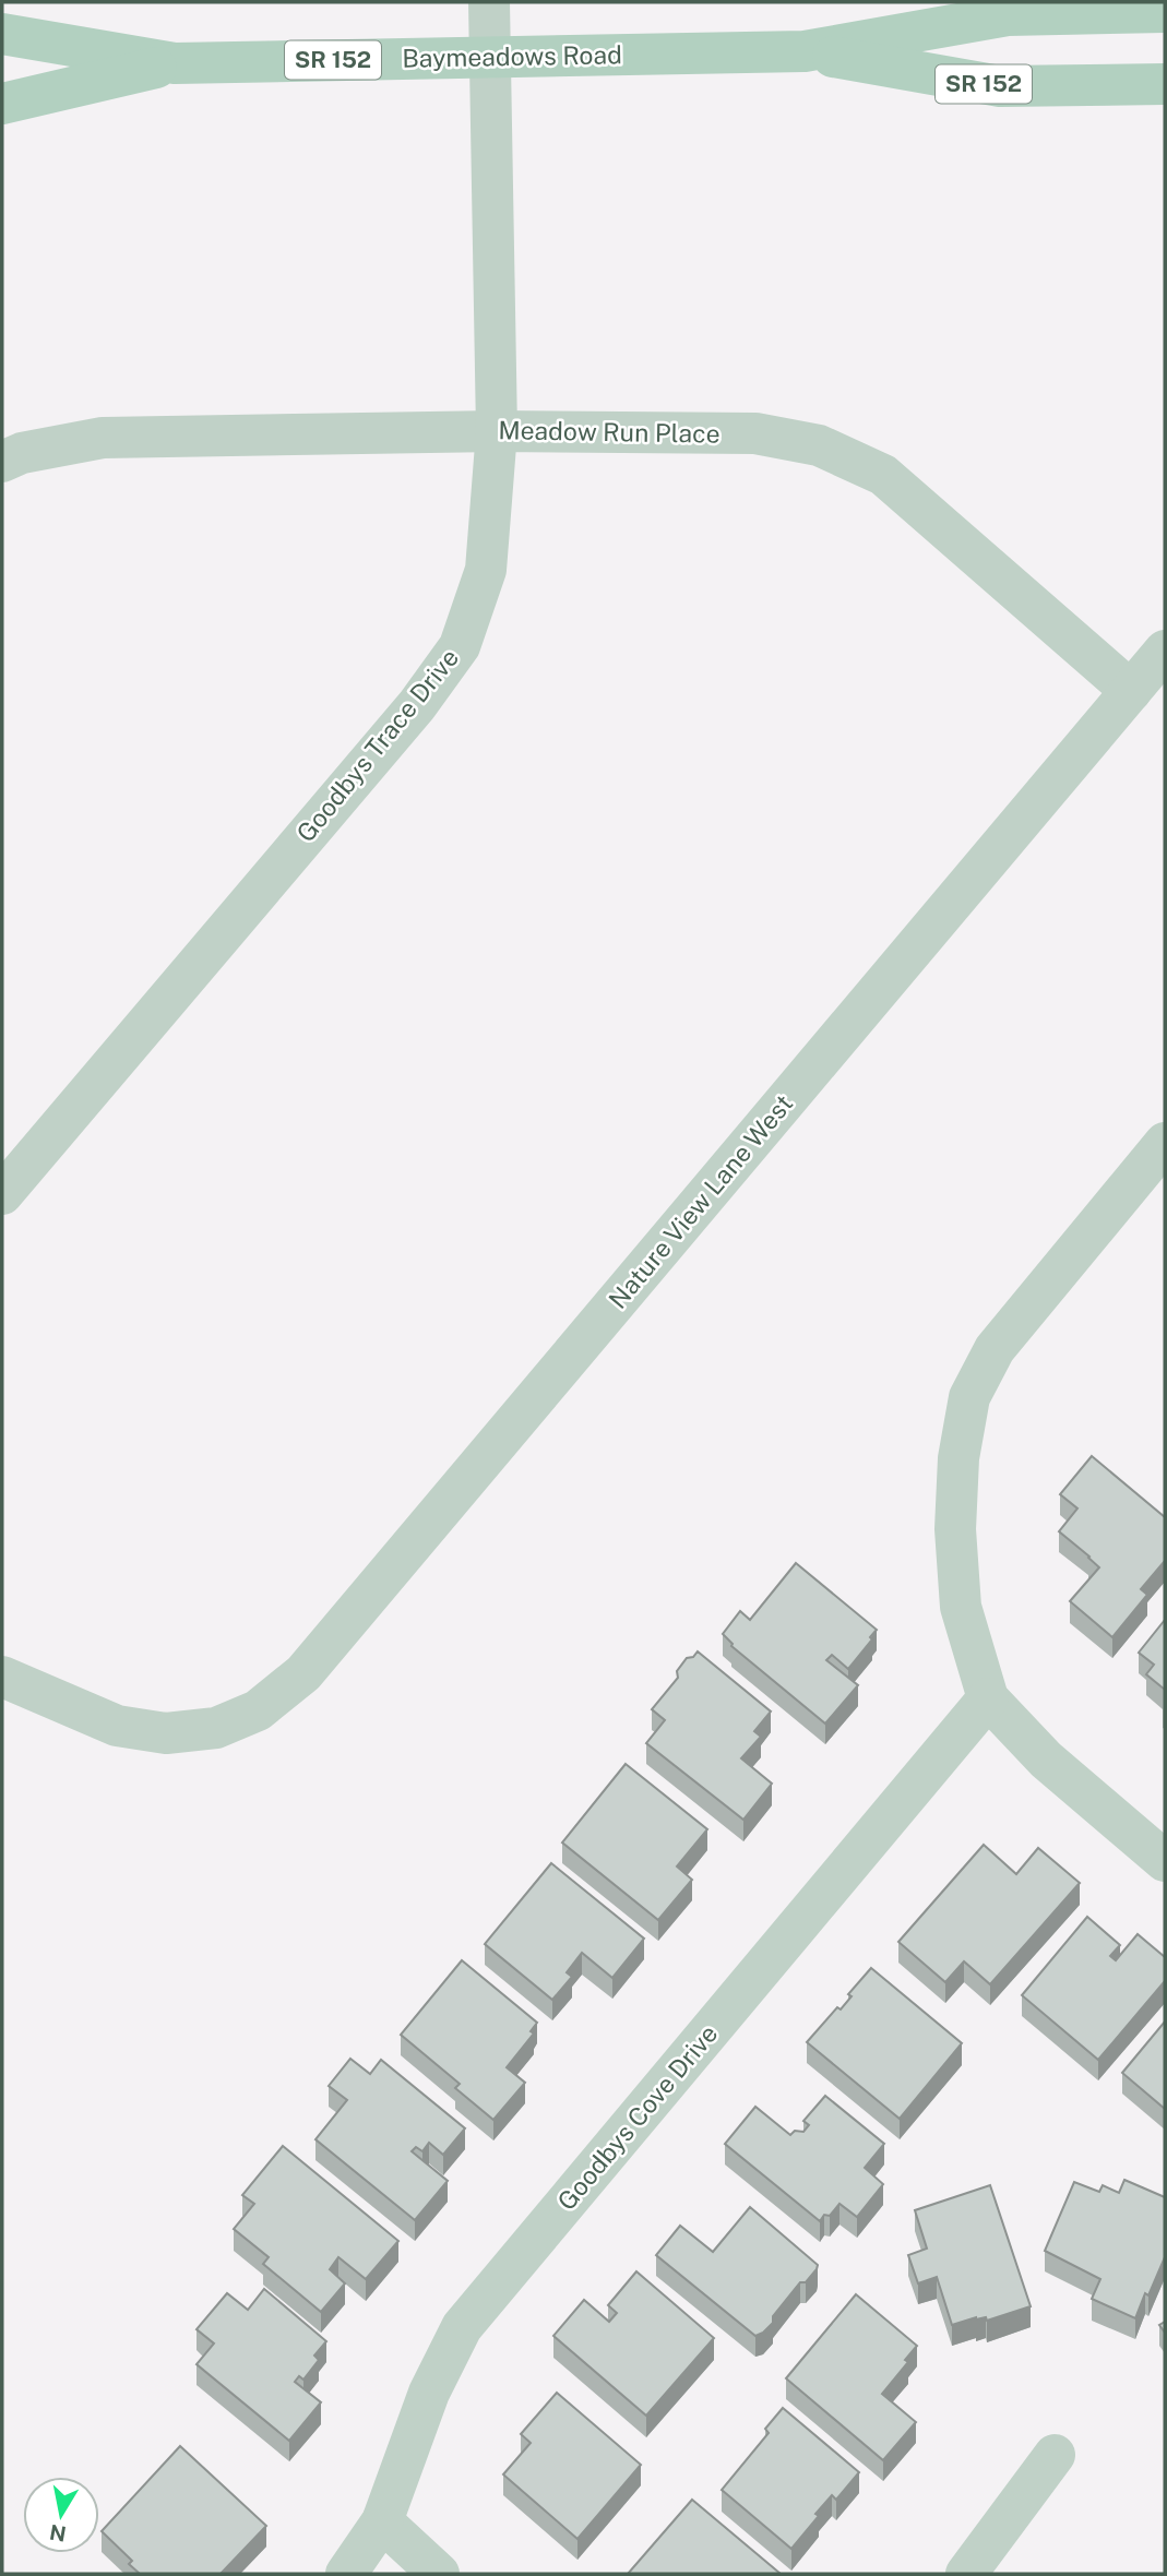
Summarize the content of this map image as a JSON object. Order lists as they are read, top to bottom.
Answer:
{
  "streets": {
    "main road": ["Baymeadows Road", "SR 152"],
    "street": [
      "Meadow Run Place",
      "Goodbys Trace Drive",
      "Nature View Lane West",
      "Goodbys Cove Drive"
    ]
  },
  "crossings": [
    ["Baymeadows Road", "Goodbys Trace Drive"],
    ["Meadow Run Place", "Goodbys Trace Drive"],
    ["Meadow Run Place", "Nature View Lane West"]
  ],
  "north": "bottom"
}
